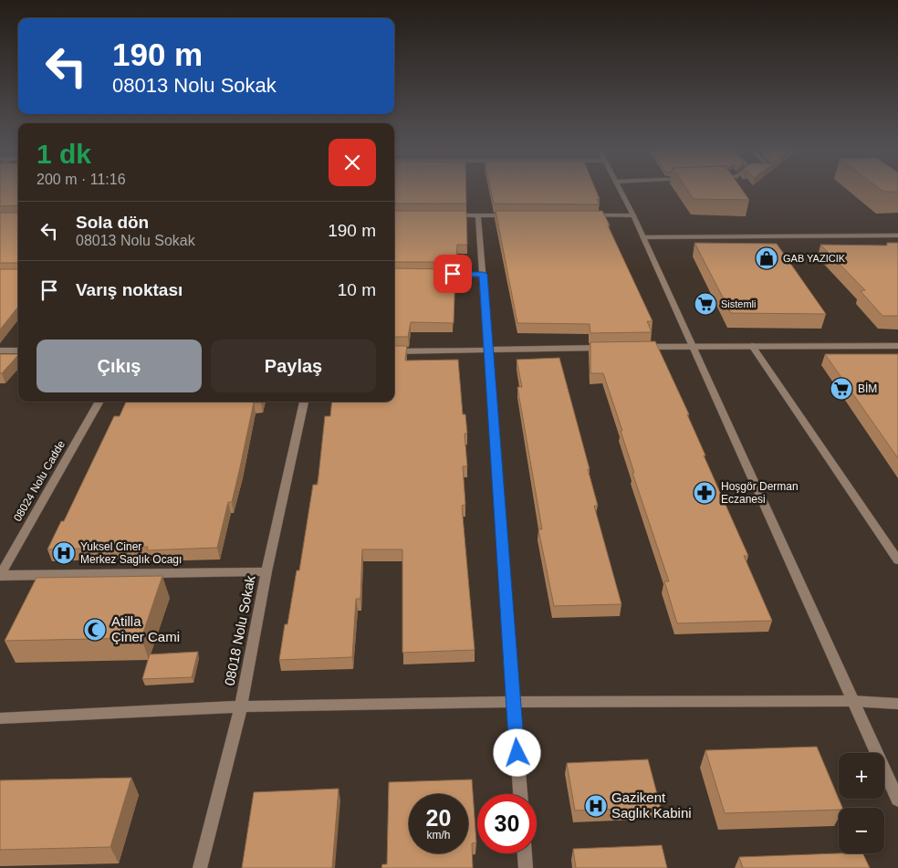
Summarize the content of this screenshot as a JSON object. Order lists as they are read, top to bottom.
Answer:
{
  "streets": {
    "street": ["08024 Nolu Cadde", "08018 Nolu Sokak"]
  },
  "places": {
    "shop": ["GAB YAZICIK"],
    "supermarket": ["Sistemli", "BİM"],
    "pharmacy": ["Hoşgör Derman Eczanesi"],
    "hospital": ["Yuksel Ciner Merkez Saglık Ocagı", "Gazikent Saglık Kabini"],
    "mosque": ["Atilla Çiner Cami"]
  },
  "page": {
    "turn": ["190 m", "08013 Nolu Sokak"],
    "heading": ["1 dk", "200 m · 11:16"],
    "list": [
      {
        "name": "Sola dön",
        "note": "08013 Nolu Sokak",
        "value": "190 m"
      },
      {
        "name": "Varış noktası",
        "value": "10 m"
      }
    ],
    "buttons": ["Çıkış", "Paylaş"],
    "map_buttons": ["+", "−"],
    "speed": "20 km/h",
    "limit": "30"
  }
}
